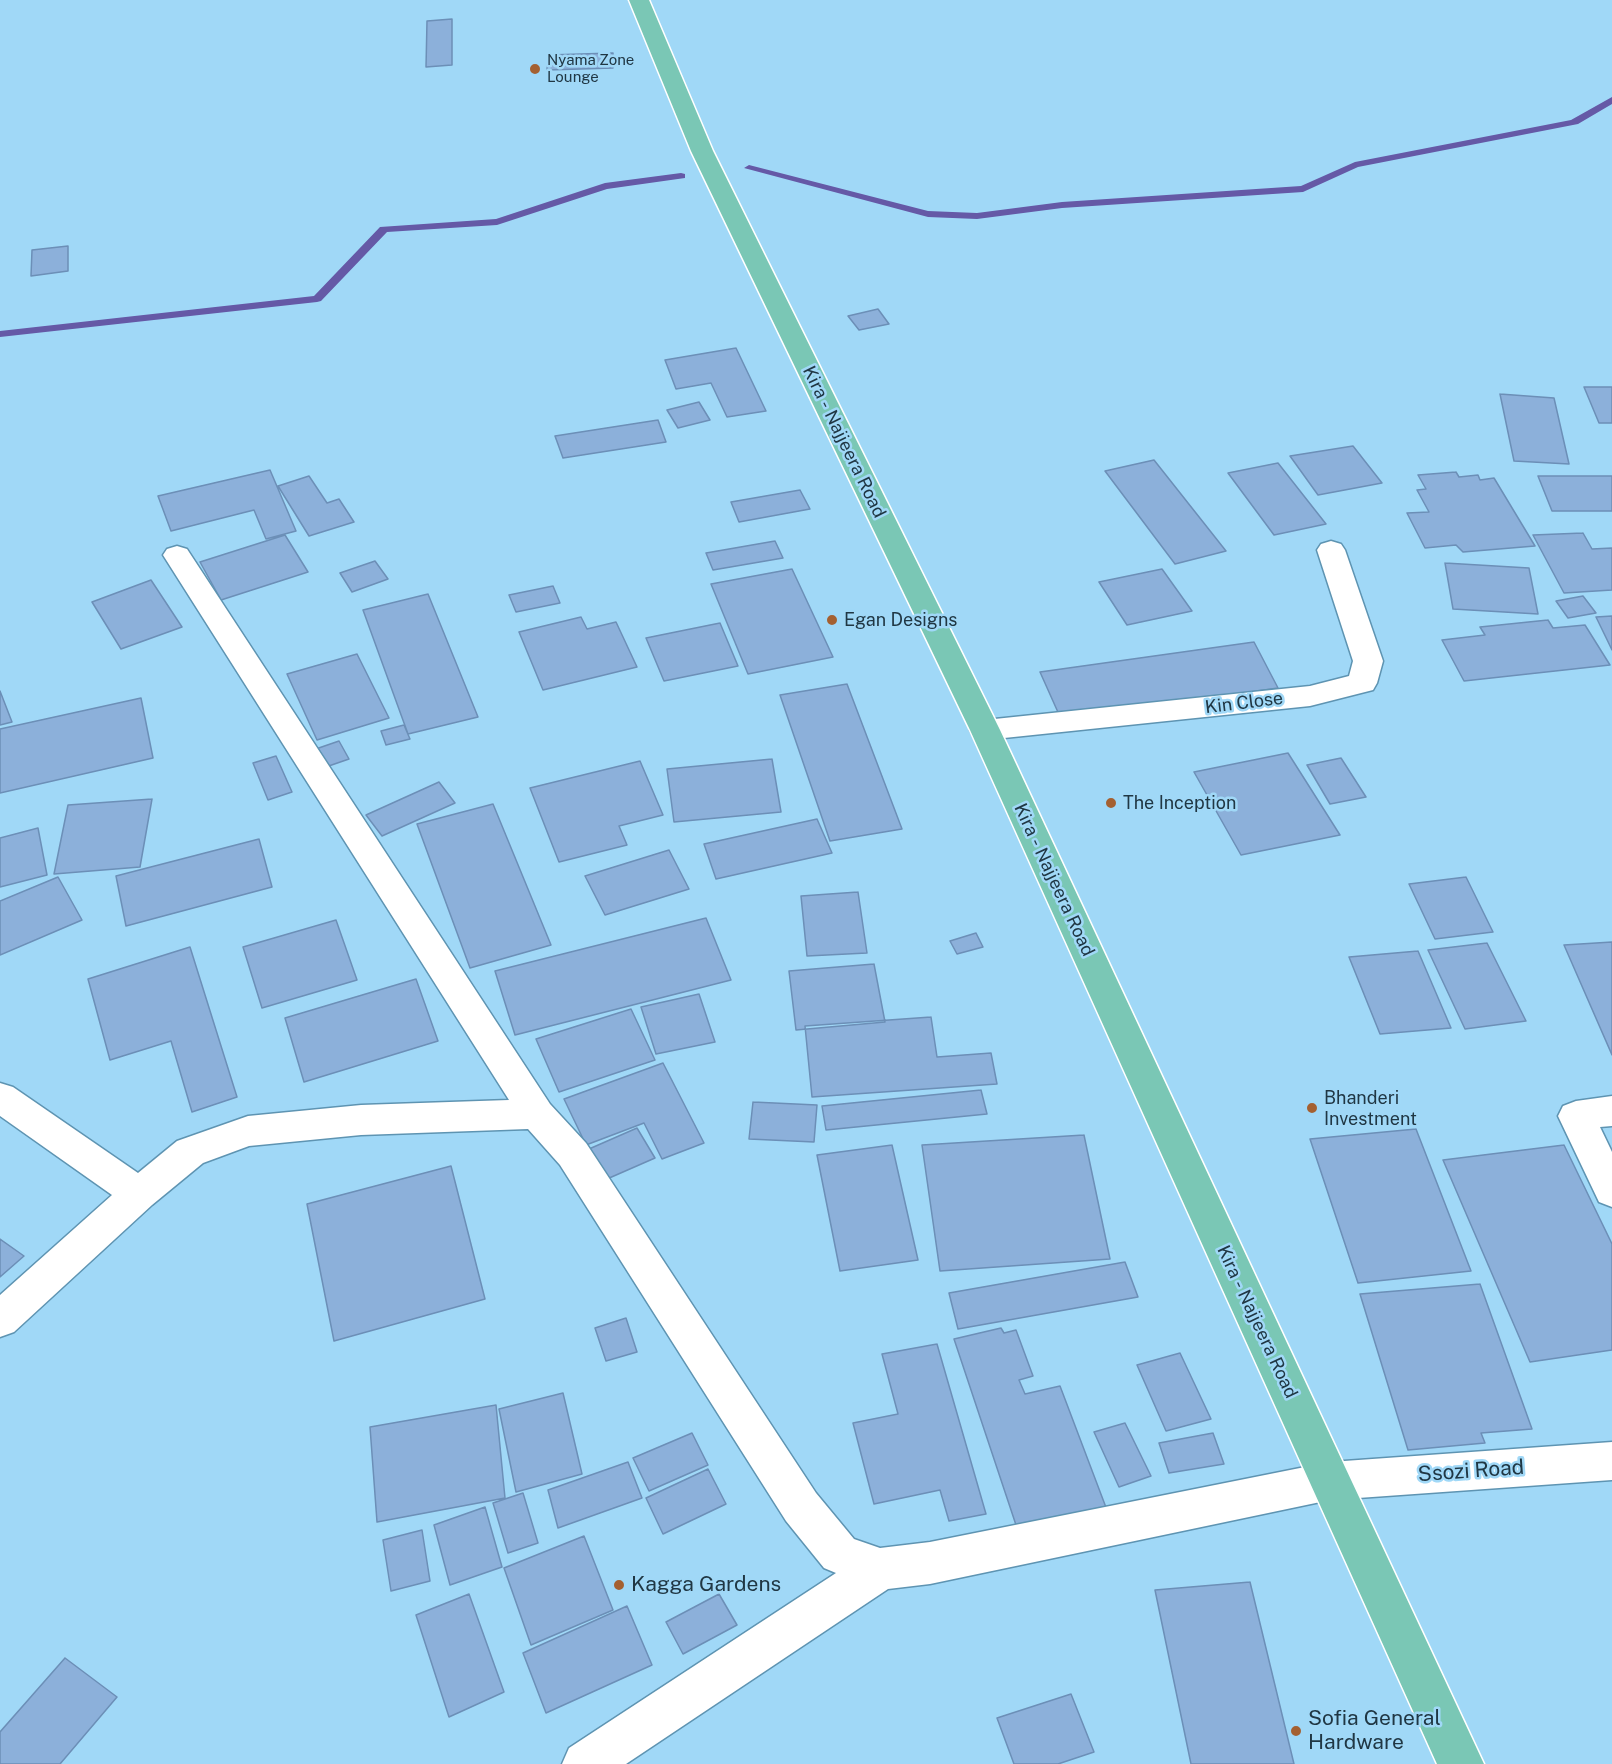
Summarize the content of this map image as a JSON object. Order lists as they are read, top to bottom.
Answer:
{
  "streets": {
    "main road": ["Kira - Najjeera Road"],
    "street": ["Kin Close", "Ssozi Road"]
  },
  "crossings": [
    ["Kira - Najjeera Road", "Kin Close"],
    ["Kira - Najjeera Road", "Ssozi Road"]
  ],
  "places": [
    "Nyama Zone Lounge",
    "Egan Designs",
    "The Inception",
    "Bhanderi Investment",
    "Kagga Gardens",
    "Sofia General Hardware"
  ]
}
